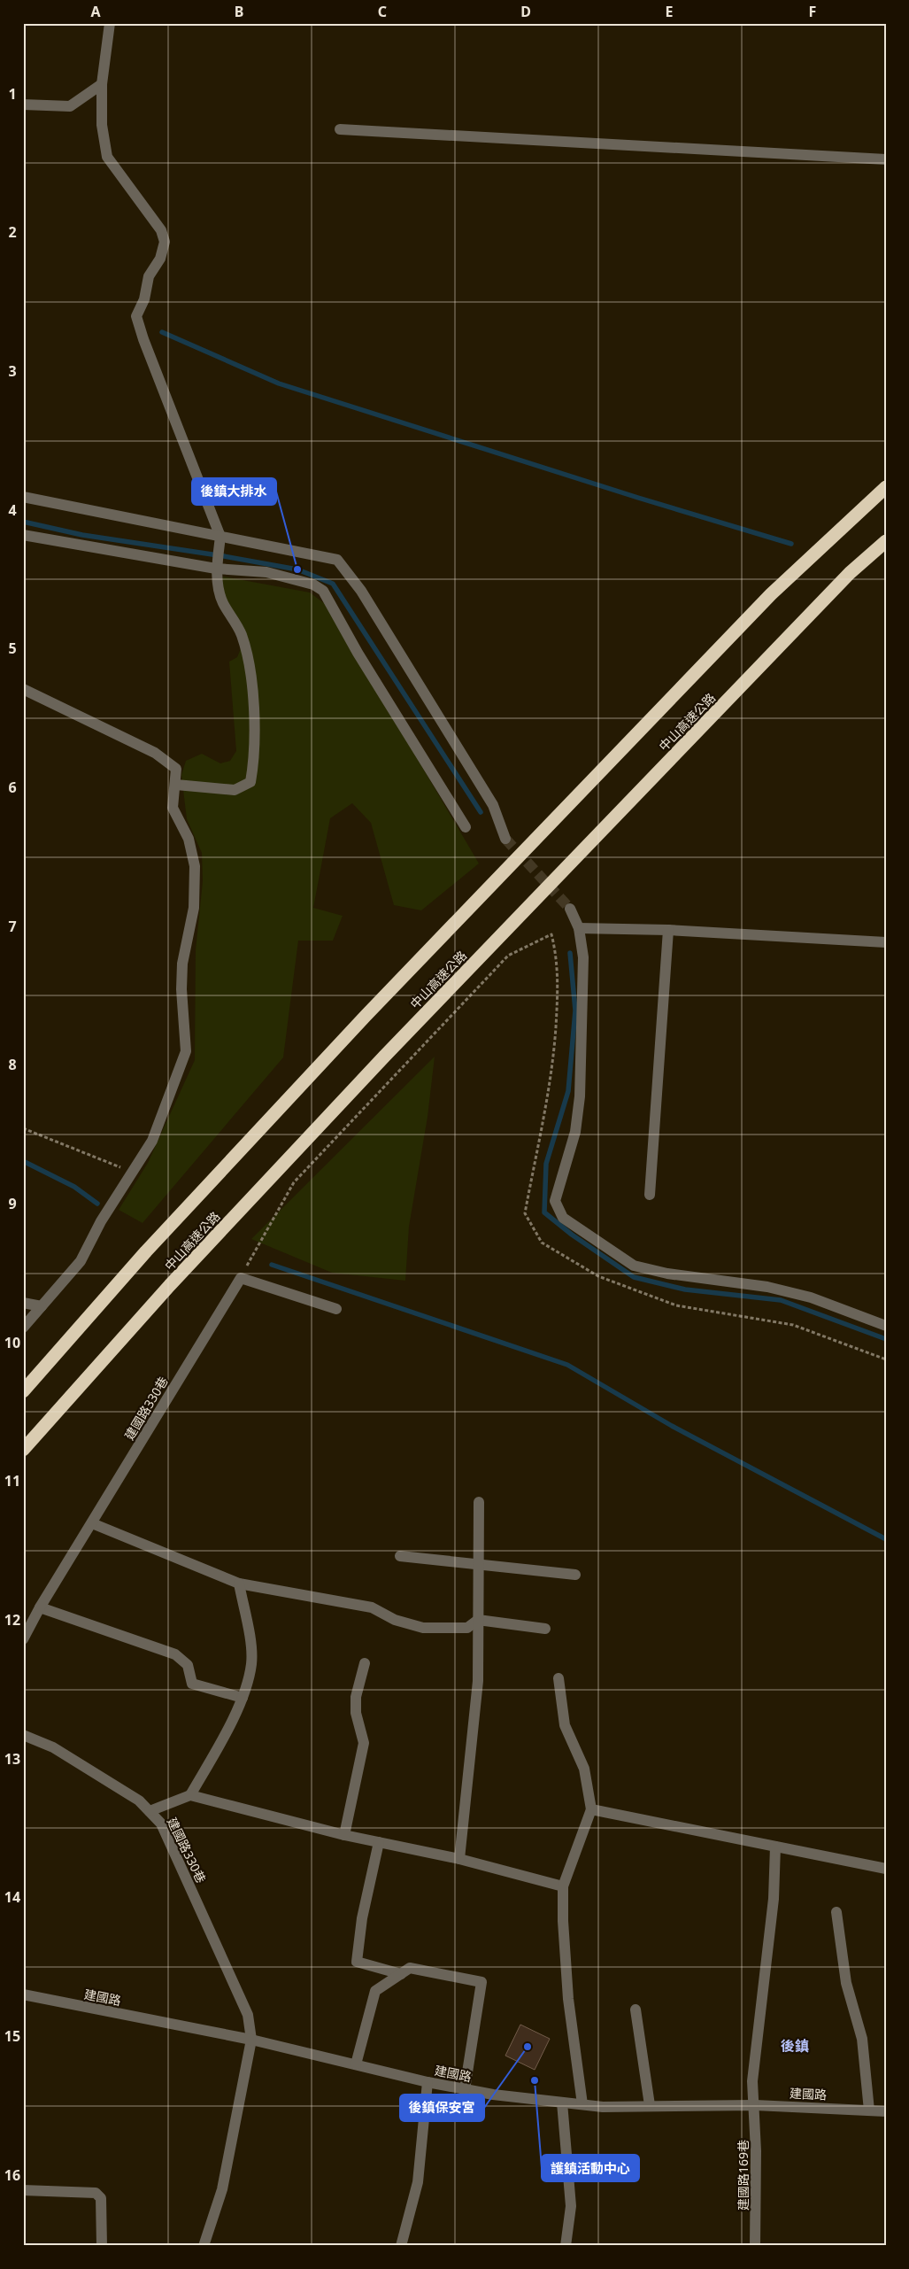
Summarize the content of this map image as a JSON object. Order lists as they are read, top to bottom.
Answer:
{
  "streets": {
    "highway": ["中山高速公路"],
    "street": ["建國路330巷", "建國路", "建國路169巷"]
  },
  "crossings": [
    ["建國路330巷", "建國路"],
    ["建國路", "建國路169巷"]
  ],
  "districts": ["後鎮"],
  "places": ["後鎮大排水", "後鎮保安宮", "護鎮活動中心"],
  "grid": {
    "columns": [
      "A",
      "B",
      "C",
      "D",
      "E",
      "F"
    ],
    "rows": [
      "1",
      "2",
      "3",
      "4",
      "5",
      "6",
      "7",
      "8",
      "9",
      "10",
      "11",
      "12",
      "13",
      "14",
      "15",
      "16"
    ]
  }
}
